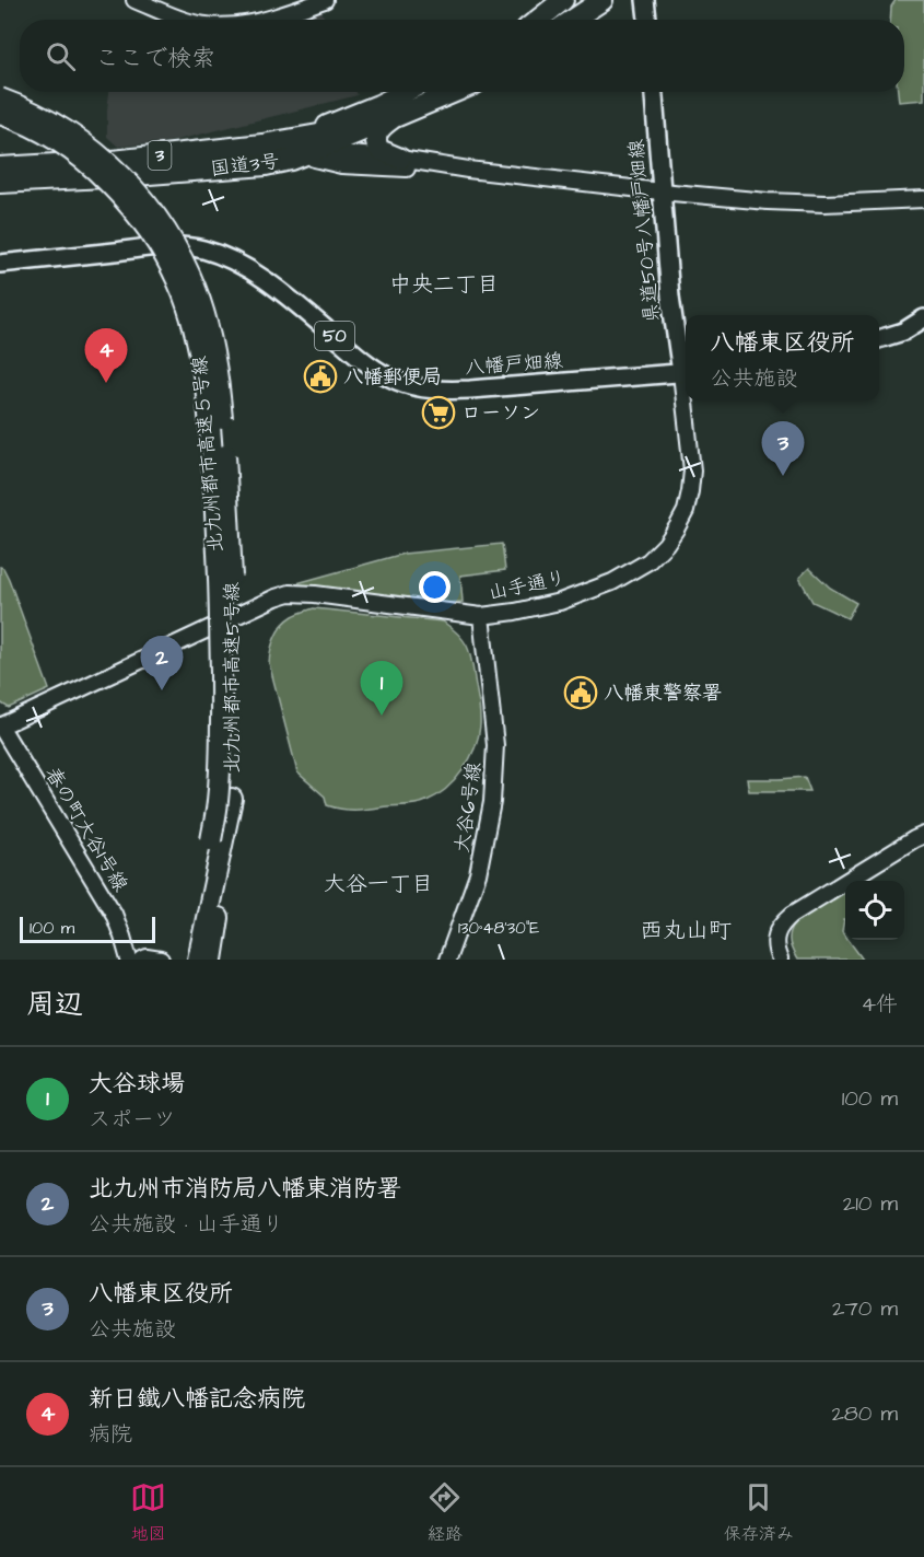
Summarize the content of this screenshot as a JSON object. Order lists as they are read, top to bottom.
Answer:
{
  "streets": {
    "highway": [
      "3",
      "国道3号",
      "北九州都市高速５号線",
      "北九州都市高速5号線"
    ],
    "main road": ["県道50号八幡戸畑線", "50", "八幡戸畑線"],
    "street": ["山手通り", "大谷6号線", "春の町大谷1号線"]
  },
  "crossings": [
    ["山手通り", "大谷6号線"],
    ["山手通り", "春の町大谷1号線"]
  ],
  "districts": ["中央二丁目", "大谷一丁目", "西丸山町"],
  "places": {
    "public building": ["八幡郵便局", "八幡東警察署"],
    "supermarket": ["ローソン"]
  },
  "scale_bar": "100 m",
  "page": {
    "search": "ここで検索",
    "popup": ["八幡東区役所", "公共施設"],
    "pins": [
      "4",
      "3",
      "2",
      "1"
    ],
    "scale": "100 m",
    "heading": ["周辺", "4件"],
    "list": [
      {
        "mark": "1",
        "name": "大谷球場",
        "note": "スポーツ",
        "value": "100 m"
      },
      {
        "mark": "2",
        "name": "北九州市消防局八幡東消防署",
        "note": "公共施設 · 山手通り",
        "value": "210 m"
      },
      {
        "mark": "3",
        "name": "八幡東区役所",
        "note": "公共施設",
        "value": "270 m"
      },
      {
        "mark": "4",
        "name": "新日鐵八幡記念病院",
        "note": "病院",
        "value": "280 m"
      }
    ],
    "nav": ["地図", "経路", "保存済み"]
  },
  "coordinates": ["130°48'30\"E"]
}
